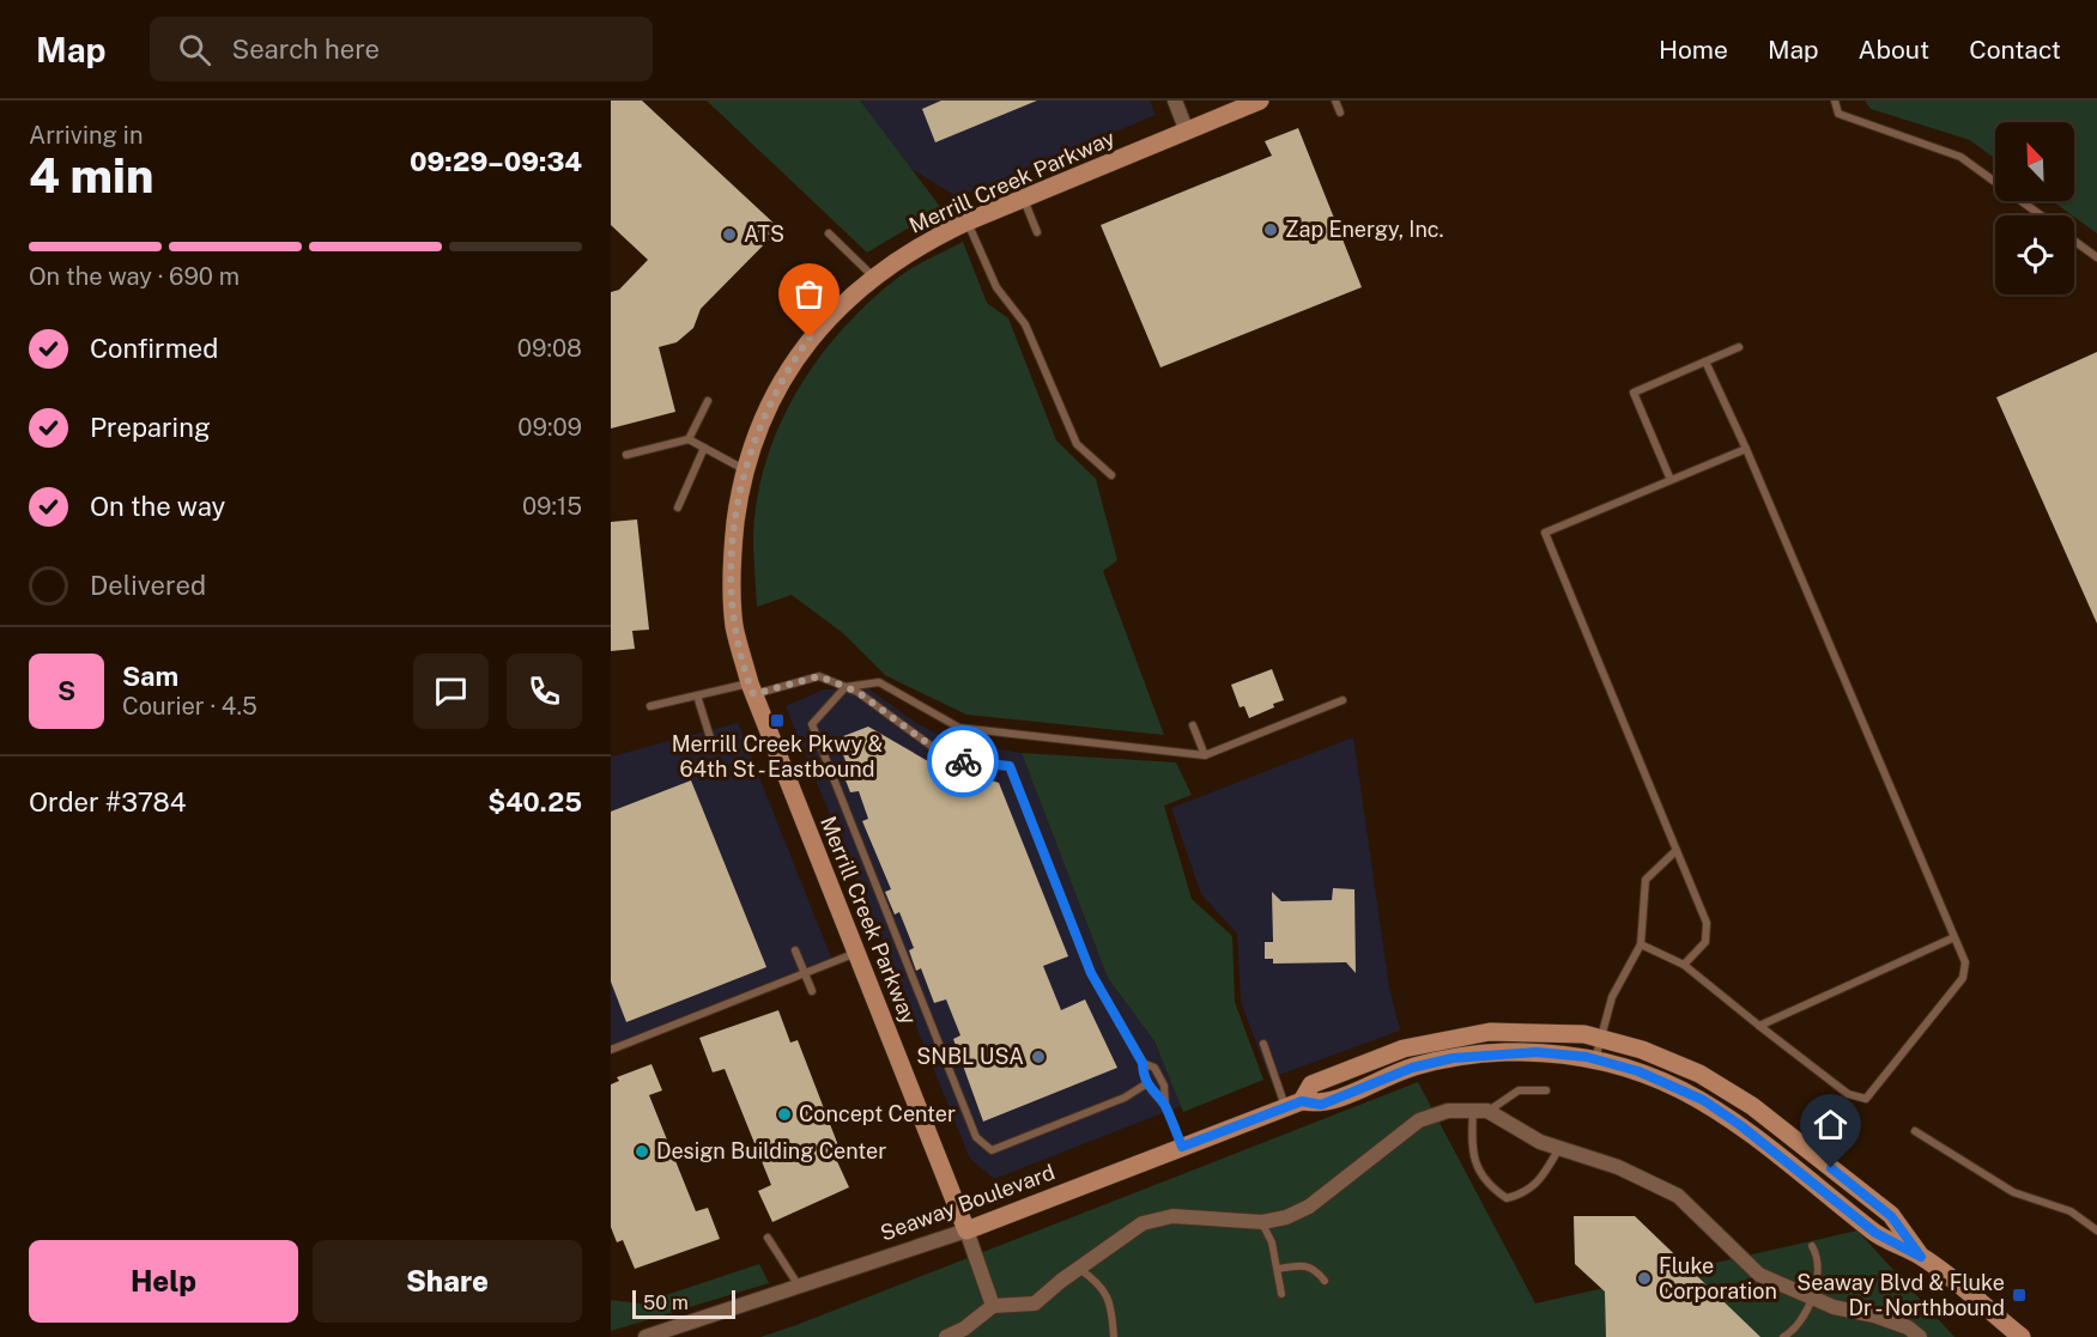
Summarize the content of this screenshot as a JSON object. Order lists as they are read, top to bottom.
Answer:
{
  "streets": {
    "street": ["Merrill Creek Parkway", "Seaway Boulevard"]
  },
  "crossings": [
    ["Merrill Creek Parkway", "Seaway Boulevard"]
  ],
  "places": {
    "other": [
      "Zap Energy, Inc.",
      "ATS",
      "SNBL USA",
      "Concept Center",
      "Design Building Center",
      "Fluke Corporation"
    ],
    "transit": ["Merrill Creek Pkwy & 64th St - Eastbound", "Seaway Blvd & Fluke Dr - Northbound"]
  },
  "scale_bar": "50 m",
  "north": "top left",
  "page": {
    "header": "Map",
    "search": "Search here",
    "nav": [
      "Home",
      "Map",
      "About",
      "Contact"
    ],
    "heading": ["4 min", "Arriving in", "09:29–09:34"],
    "panel": [
      "Sam",
      "Courier · 4.5",
      "Order #3784",
      "$40.25"
    ],
    "bar": "On the way · 690 m",
    "list": [
      ["Confirmed", "09:08"],
      ["Preparing", "09:09"],
      ["On the way", "09:15"],
      "Delivered"
    ],
    "round": "S",
    "buttons": ["Help", "Share"],
    "scale": "50 m"
  }
}
